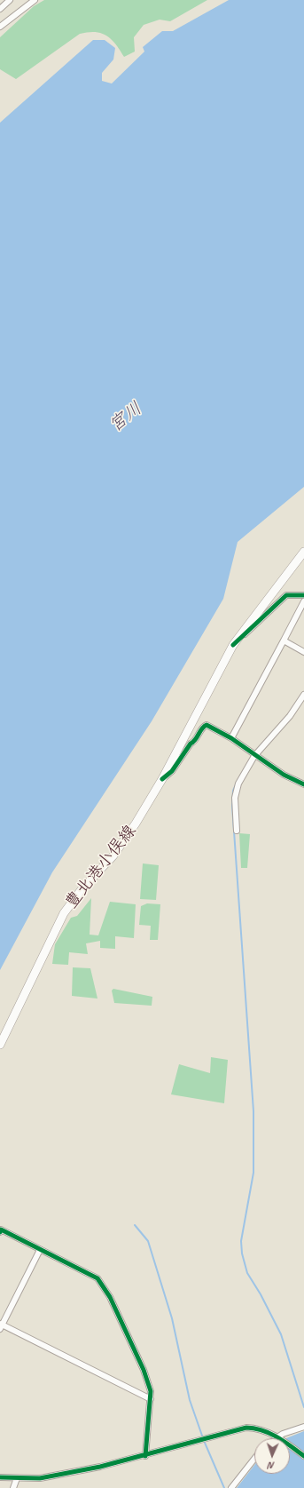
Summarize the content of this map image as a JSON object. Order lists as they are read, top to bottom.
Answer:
{
  "streets": {
    "main road": ["豊北港小俣線"]
  },
  "water": ["宮川"],
  "north": "bottom"
}
